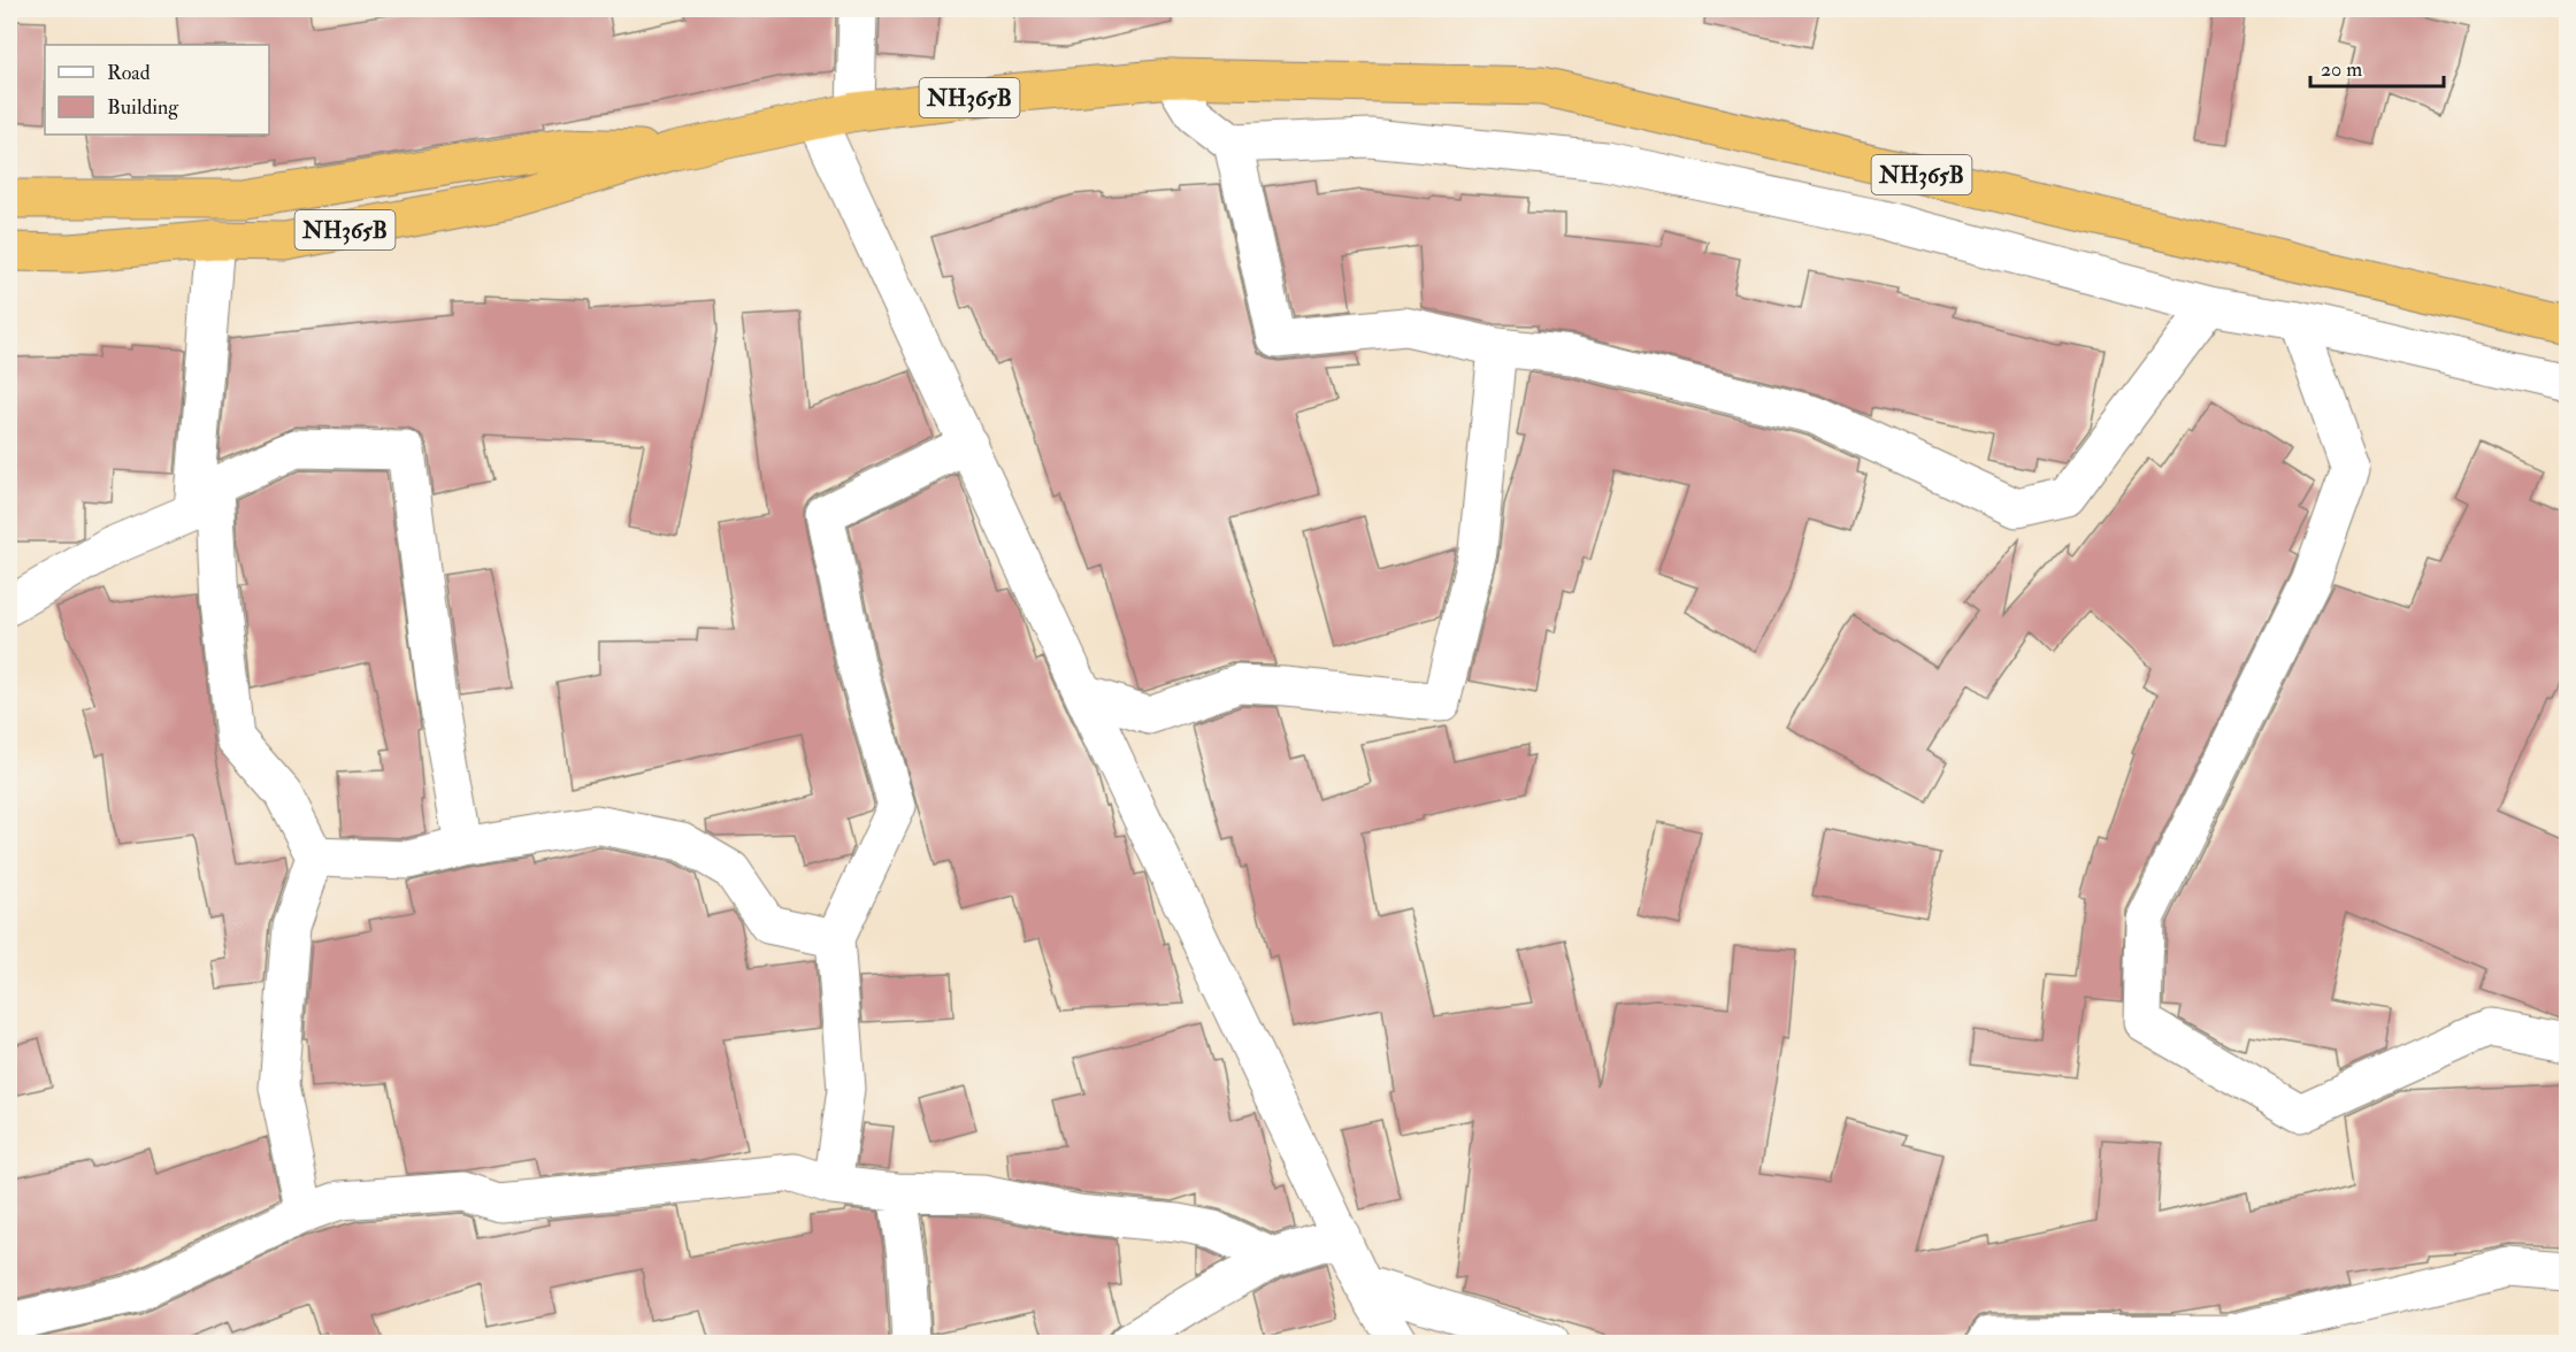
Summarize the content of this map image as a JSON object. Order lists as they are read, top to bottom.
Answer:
{
  "streets": {
    "highway": ["NH365B"]
  },
  "legend": ["Road", "Building"],
  "scale_bar": "20 m"
}
